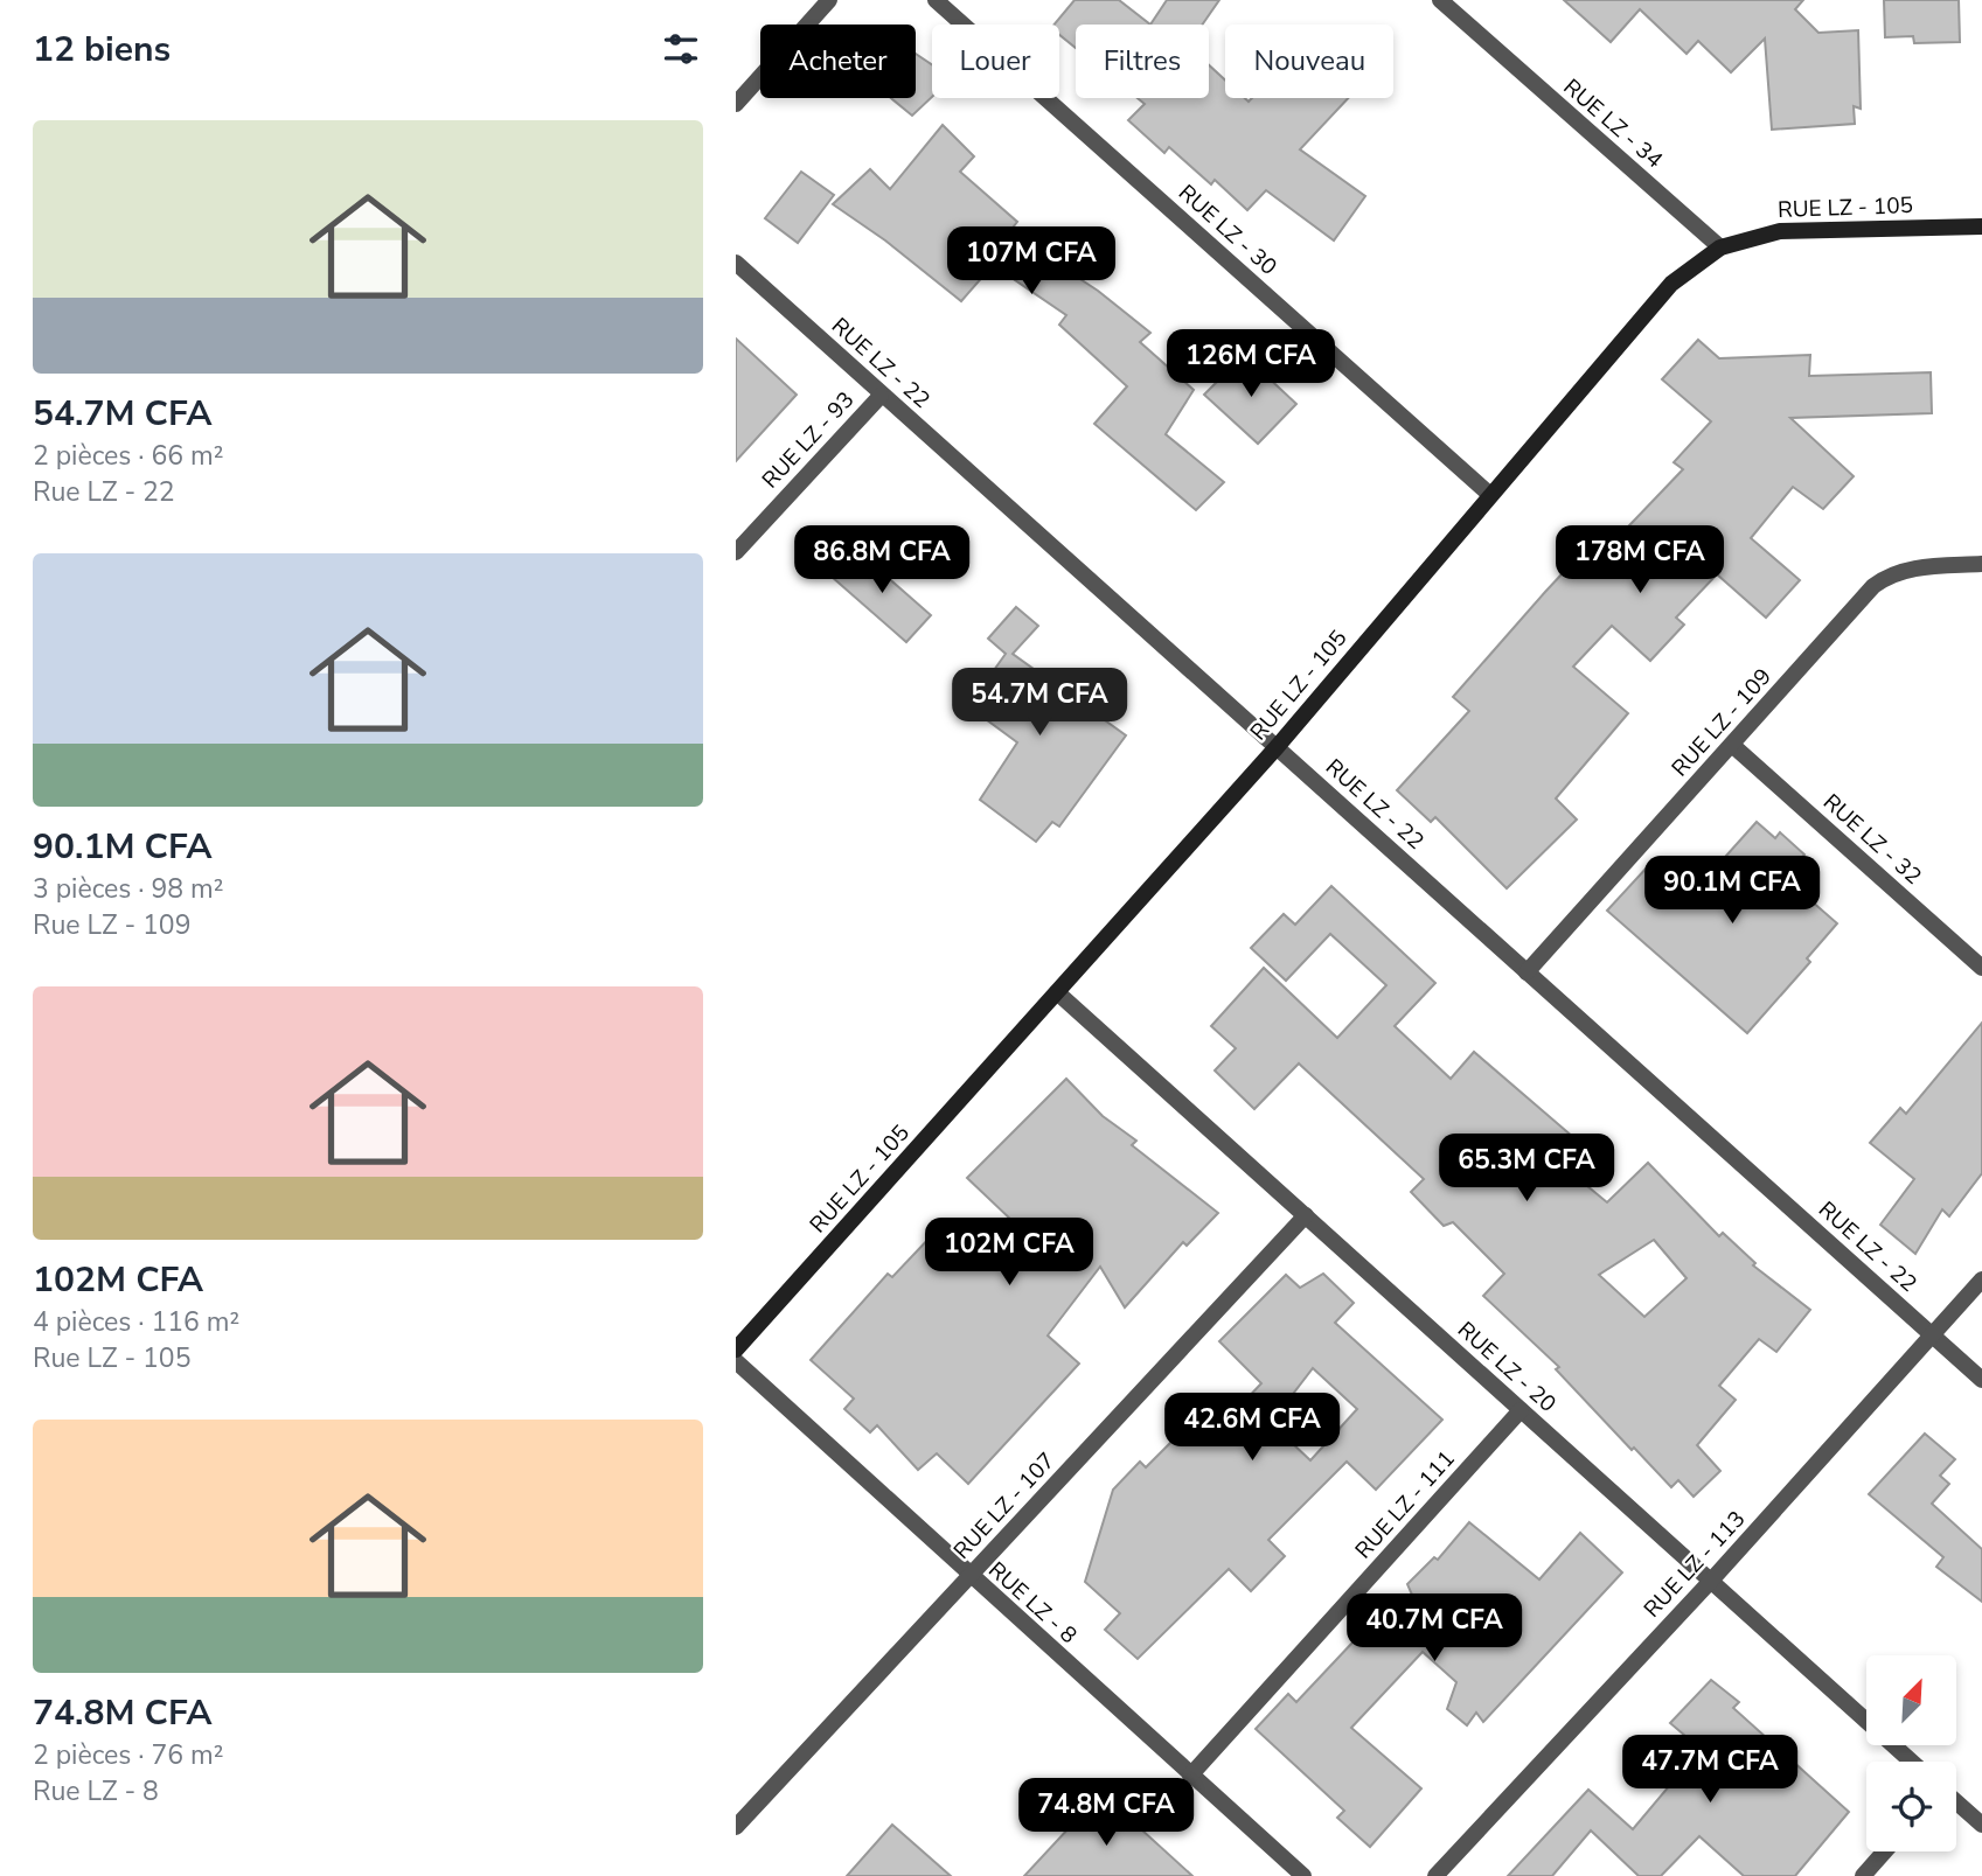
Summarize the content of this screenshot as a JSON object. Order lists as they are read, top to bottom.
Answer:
{
  "streets": {
    "main road": ["RUE LZ - 105"],
    "street": [
      "RUE LZ - 34",
      "RUE LZ - 30",
      "RUE LZ - 22",
      "RUE LZ - 93",
      "RUE LZ - 109",
      "RUE LZ - 32",
      "RUE LZ - 20",
      "RUE LZ - 111",
      "RUE LZ - 107",
      "RUE LZ - 113",
      "RUE LZ - 8"
    ]
  },
  "crossings": [
    ["RUE LZ - 34", "RUE LZ - 105"],
    ["RUE LZ - 105", "RUE LZ - 30"],
    ["RUE LZ - 105", "RUE LZ - 22"],
    ["RUE LZ - 105", "RUE LZ - 20"],
    ["RUE LZ - 22", "RUE LZ - 93"],
    ["RUE LZ - 22", "RUE LZ - 109"],
    ["RUE LZ - 22", "RUE LZ - 113"],
    ["RUE LZ - 109", "RUE LZ - 32"],
    ["RUE LZ - 20", "RUE LZ - 111"],
    ["RUE LZ - 20", "RUE LZ - 107"],
    ["RUE LZ - 20", "RUE LZ - 113"],
    ["RUE LZ - 111", "RUE LZ - 8"],
    ["RUE LZ - 107", "RUE LZ - 8"]
  ],
  "north": "top right",
  "page": {
    "heading": "12 biens",
    "chip": [
      "Acheter",
      "Louer",
      "Filtres",
      "Nouveau"
    ],
    "list": [
      {
        "name": "54.7M CFA",
        "note": "2 pièces · 66 m² · Rue LZ - 22"
      },
      {
        "name": "90.1M CFA",
        "note": "3 pièces · 98 m² · Rue LZ - 109"
      },
      {
        "name": "102M CFA",
        "note": "4 pièces · 116 m² · Rue LZ - 105"
      },
      {
        "name": "74.8M CFA",
        "note": "2 pièces · 76 m² · Rue LZ - 8"
      }
    ],
    "price": [
      "107M CFA",
      "126M CFA",
      "86.8M CFA",
      "178M CFA",
      "54.7M CFA",
      "90.1M CFA",
      "65.3M CFA",
      "102M CFA",
      "42.6M CFA",
      "40.7M CFA",
      "47.7M CFA",
      "74.8M CFA"
    ]
  }
}
